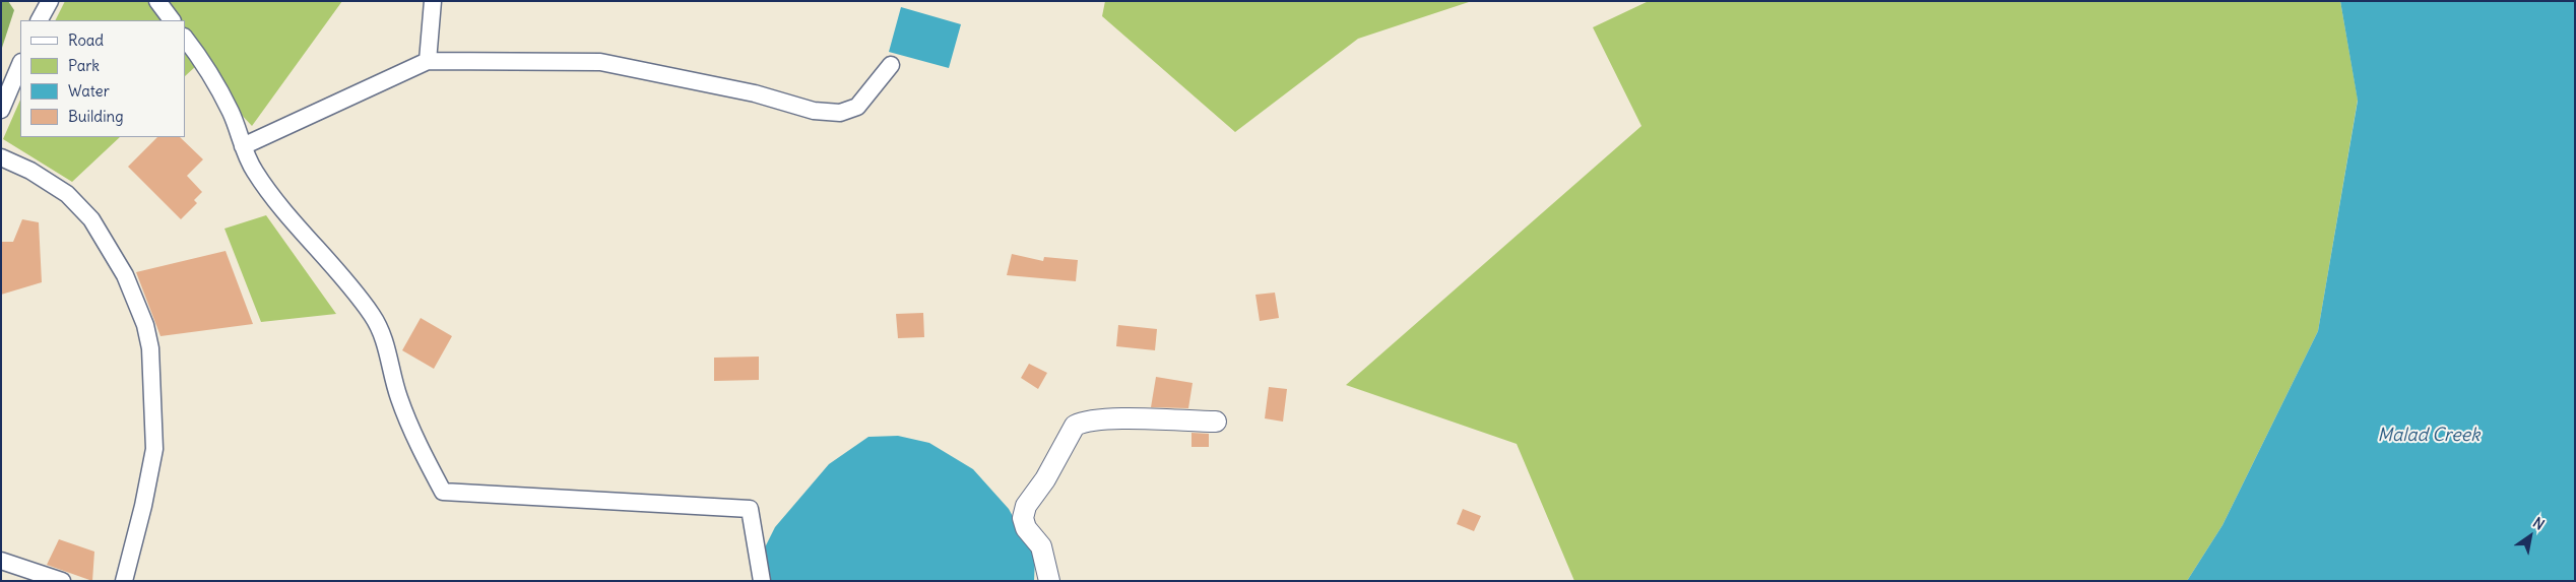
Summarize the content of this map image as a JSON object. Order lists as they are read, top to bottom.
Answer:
{
  "water": ["Malad Creek"],
  "legend": [
    "Road",
    "Park",
    "Water",
    "Building"
  ],
  "north": "top right"
}
